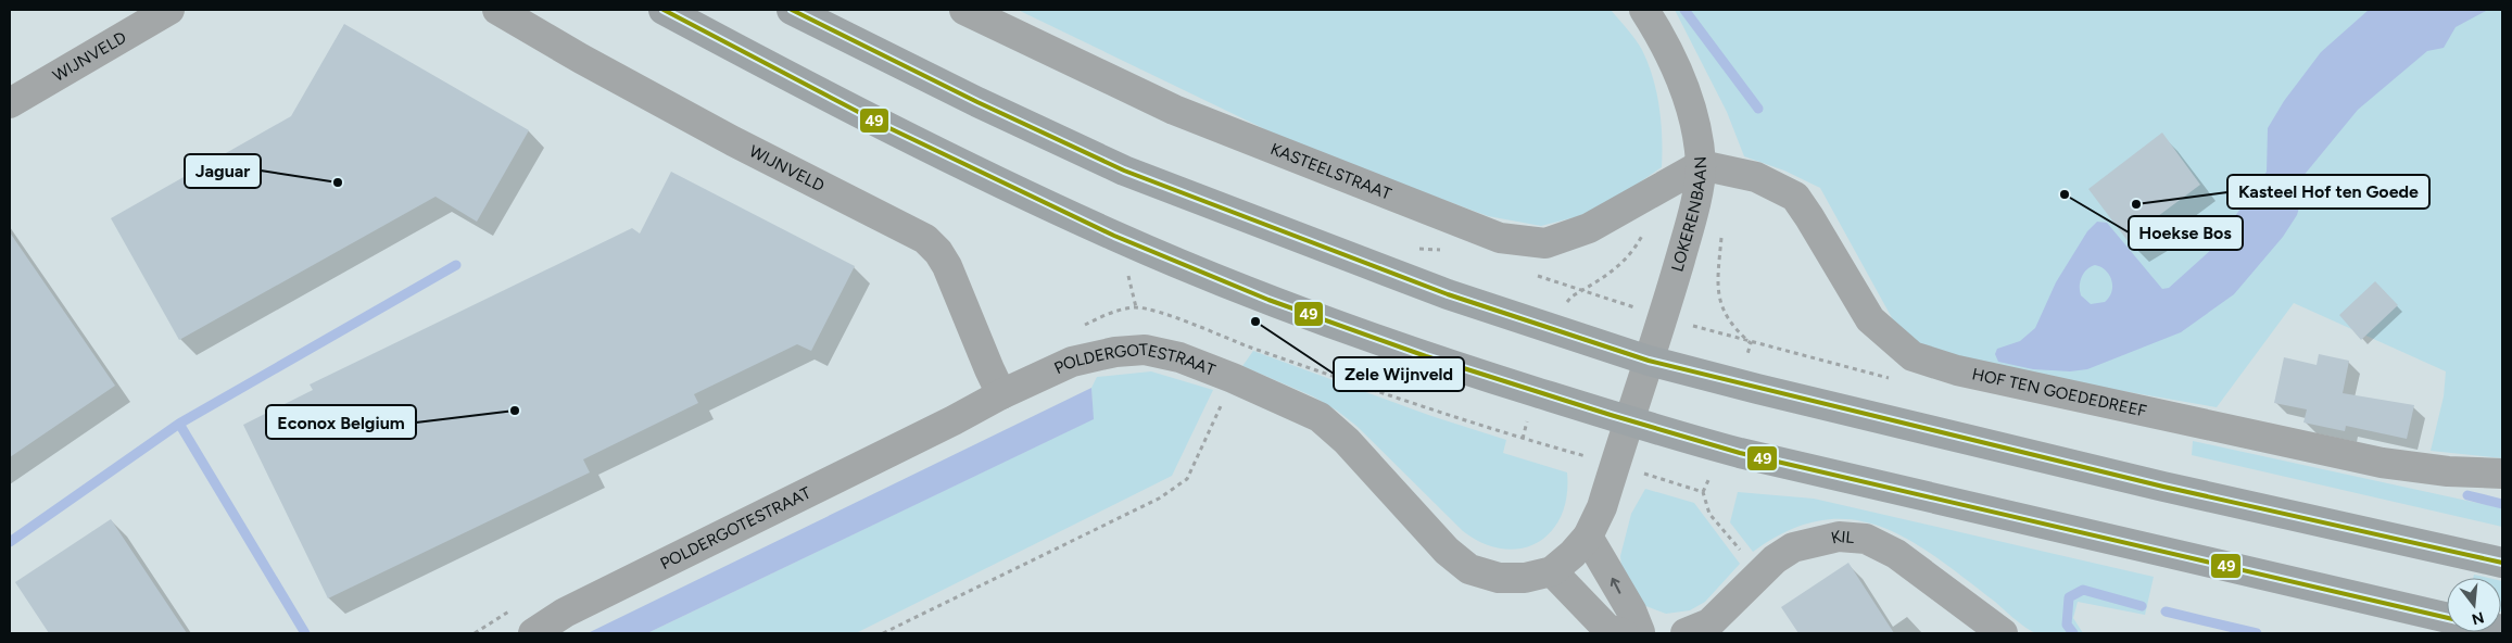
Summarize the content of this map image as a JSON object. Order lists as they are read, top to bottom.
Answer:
{
  "streets": {
    "street": [
      "WIJNVELD",
      "KASTEELSTRAAT",
      "LOKERENBAAN",
      "POLDERGOTESTRAAT",
      "HOF TEN GOEDEDREEF",
      "KIL"
    ]
  },
  "crossings": [
    ["WIJNVELD", "POLDERGOTESTRAAT"],
    ["KASTEELSTRAAT", "LOKERENBAAN"],
    ["KASTEELSTRAAT", "HOF TEN GOEDEDREEF"],
    ["LOKERENBAAN", "POLDERGOTESTRAAT"],
    ["LOKERENBAAN", "HOF TEN GOEDEDREEF"]
  ],
  "places": [
    "Jaguar",
    "Hoekse Bos",
    "Kasteel Hof ten Goede",
    "Zele Wijnveld",
    "Econox Belgium"
  ],
  "lines": ["transit line 49"],
  "north": "bottom"
}
